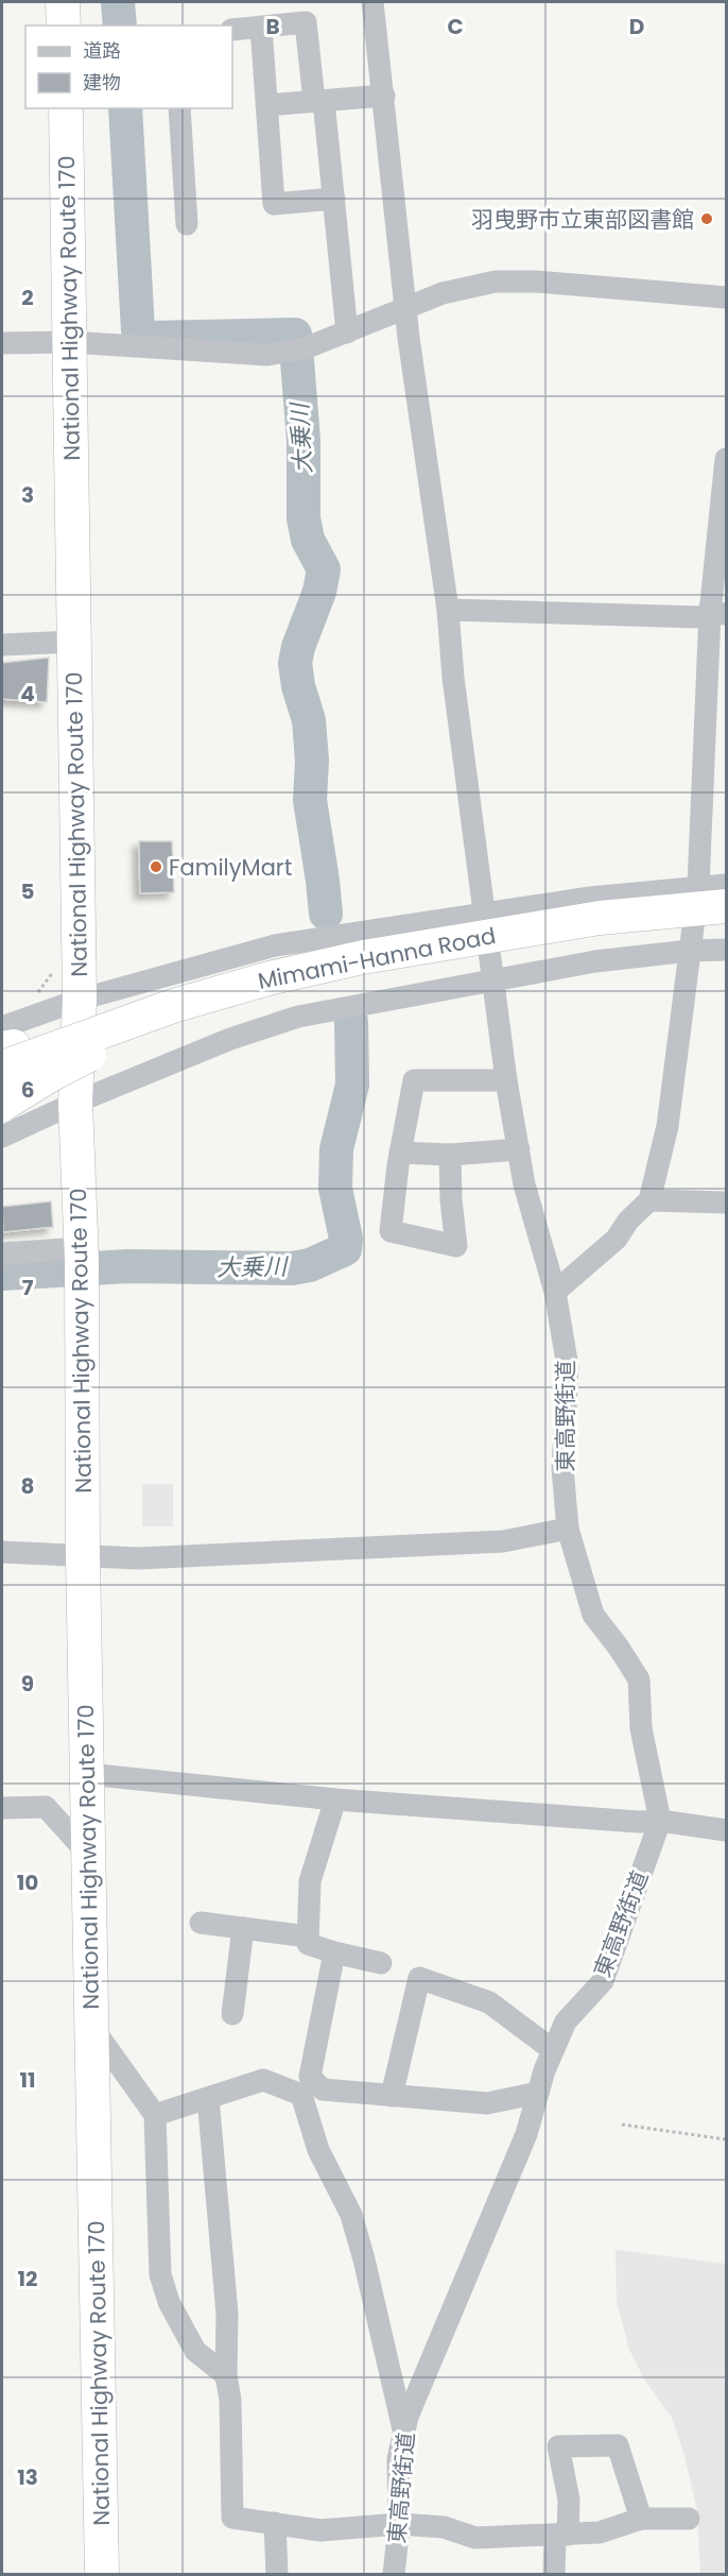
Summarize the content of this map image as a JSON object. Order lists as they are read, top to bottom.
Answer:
{
  "streets": {
    "highway": ["National Highway Route 170", "Mimami-Hanna Road"],
    "street": ["東高野街道"]
  },
  "water": ["大乗川"],
  "places": ["羽曳野市立東部図書館", "FamilyMart"],
  "legend": ["道路", "建物"],
  "grid": {
    "columns": ["B", "C", "D"],
    "rows": [
      "2",
      "3",
      "4",
      "5",
      "6",
      "7",
      "8",
      "9",
      "10",
      "11",
      "12",
      "13"
    ]
  }
}
